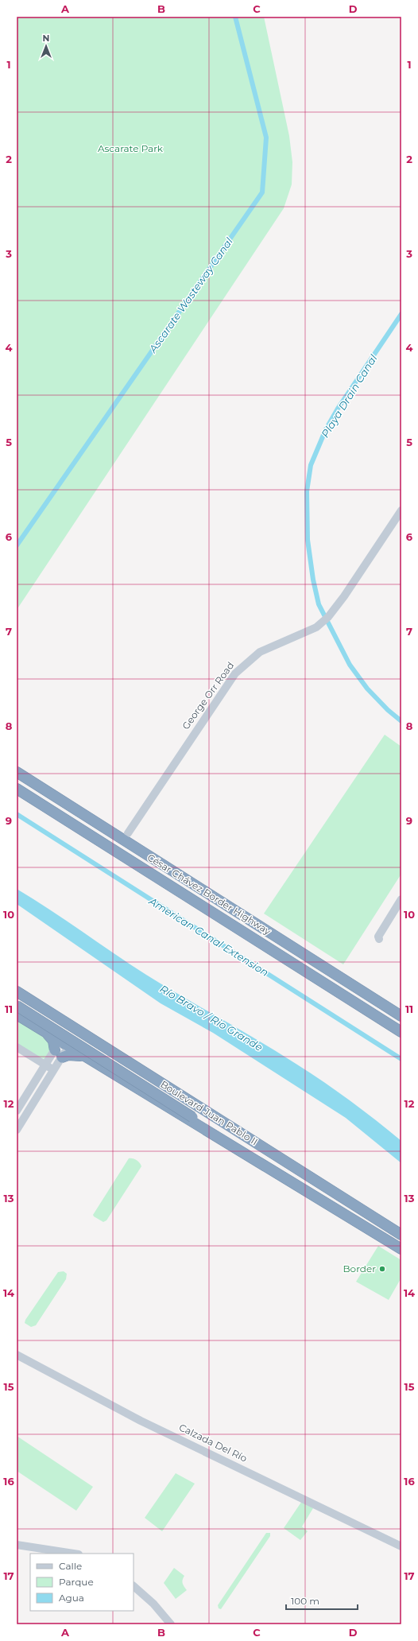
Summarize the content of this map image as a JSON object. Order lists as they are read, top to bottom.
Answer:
{
  "streets": {
    "highway": ["César Chávez Border Highway", "Boulevard Juan Pablo II"],
    "street": ["George Orr Road", "Calzada Del Río"]
  },
  "water": [
    "Ascarate Wasteway Canal",
    "Playa Drain Canal",
    "American Canal Extension",
    "Río Bravo / Rio Grande"
  ],
  "parks": ["Ascarate Park"],
  "places": ["Border"],
  "legend": ["Calle", "Parque", "Agua"],
  "scale_bar": "100 m",
  "north": "top",
  "grid": {
    "columns": [
      "A",
      "B",
      "C",
      "D"
    ],
    "rows": [
      "1",
      "2",
      "3",
      "4",
      "5",
      "6",
      "7",
      "8",
      "9",
      "10",
      "11",
      "12",
      "13",
      "14",
      "15",
      "16",
      "17"
    ]
  }
}
